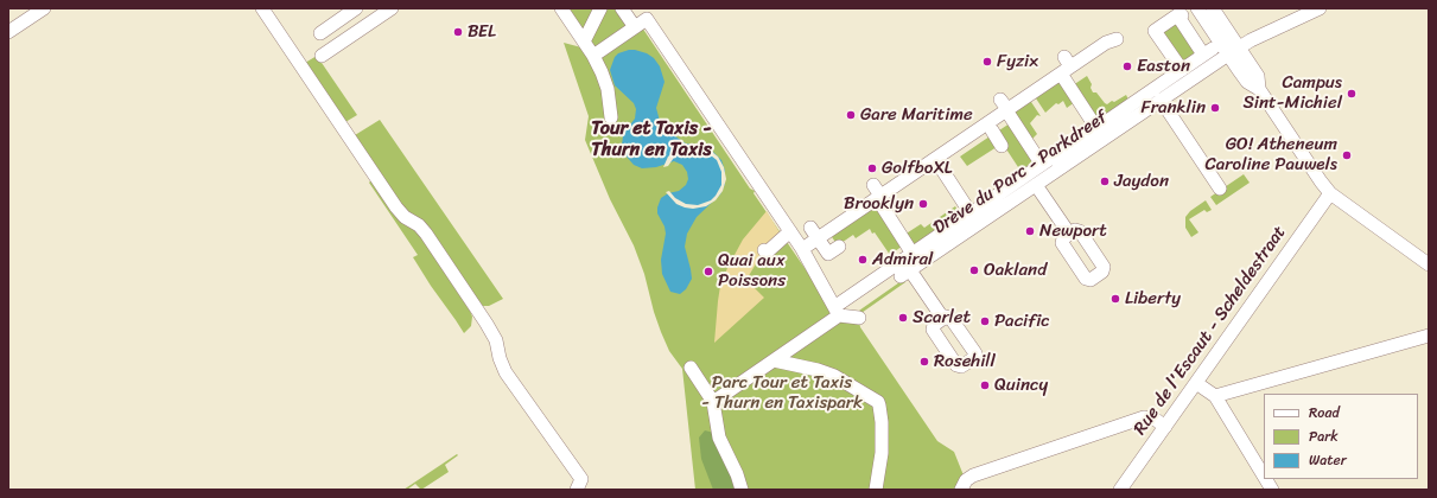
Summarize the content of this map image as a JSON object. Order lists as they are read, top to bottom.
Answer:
{
  "streets": {
    "street": ["Drève du Parc - Parkdreef", "Rue de l'Escaut - Scheldestraat"]
  },
  "districts": ["Tour et Taxis - Thurn en Taxis"],
  "parks": ["Parc Tour et Taxis - Thurn en Taxispark"],
  "places": [
    "BEL",
    "Fyzix",
    "Easton",
    "Campus Sint-Michiel",
    "Franklin",
    "Gare Maritime",
    "GO! Atheneum Caroline Pauwels",
    "GolfboXL",
    "Jaydon",
    "Brooklyn",
    "Newport",
    "Admiral",
    "Oakland",
    "Quai aux Poissons",
    "Liberty",
    "Scarlet",
    "Pacific",
    "Rosehill",
    "Quincy"
  ],
  "legend": ["Road", "Park", "Water"]
}
